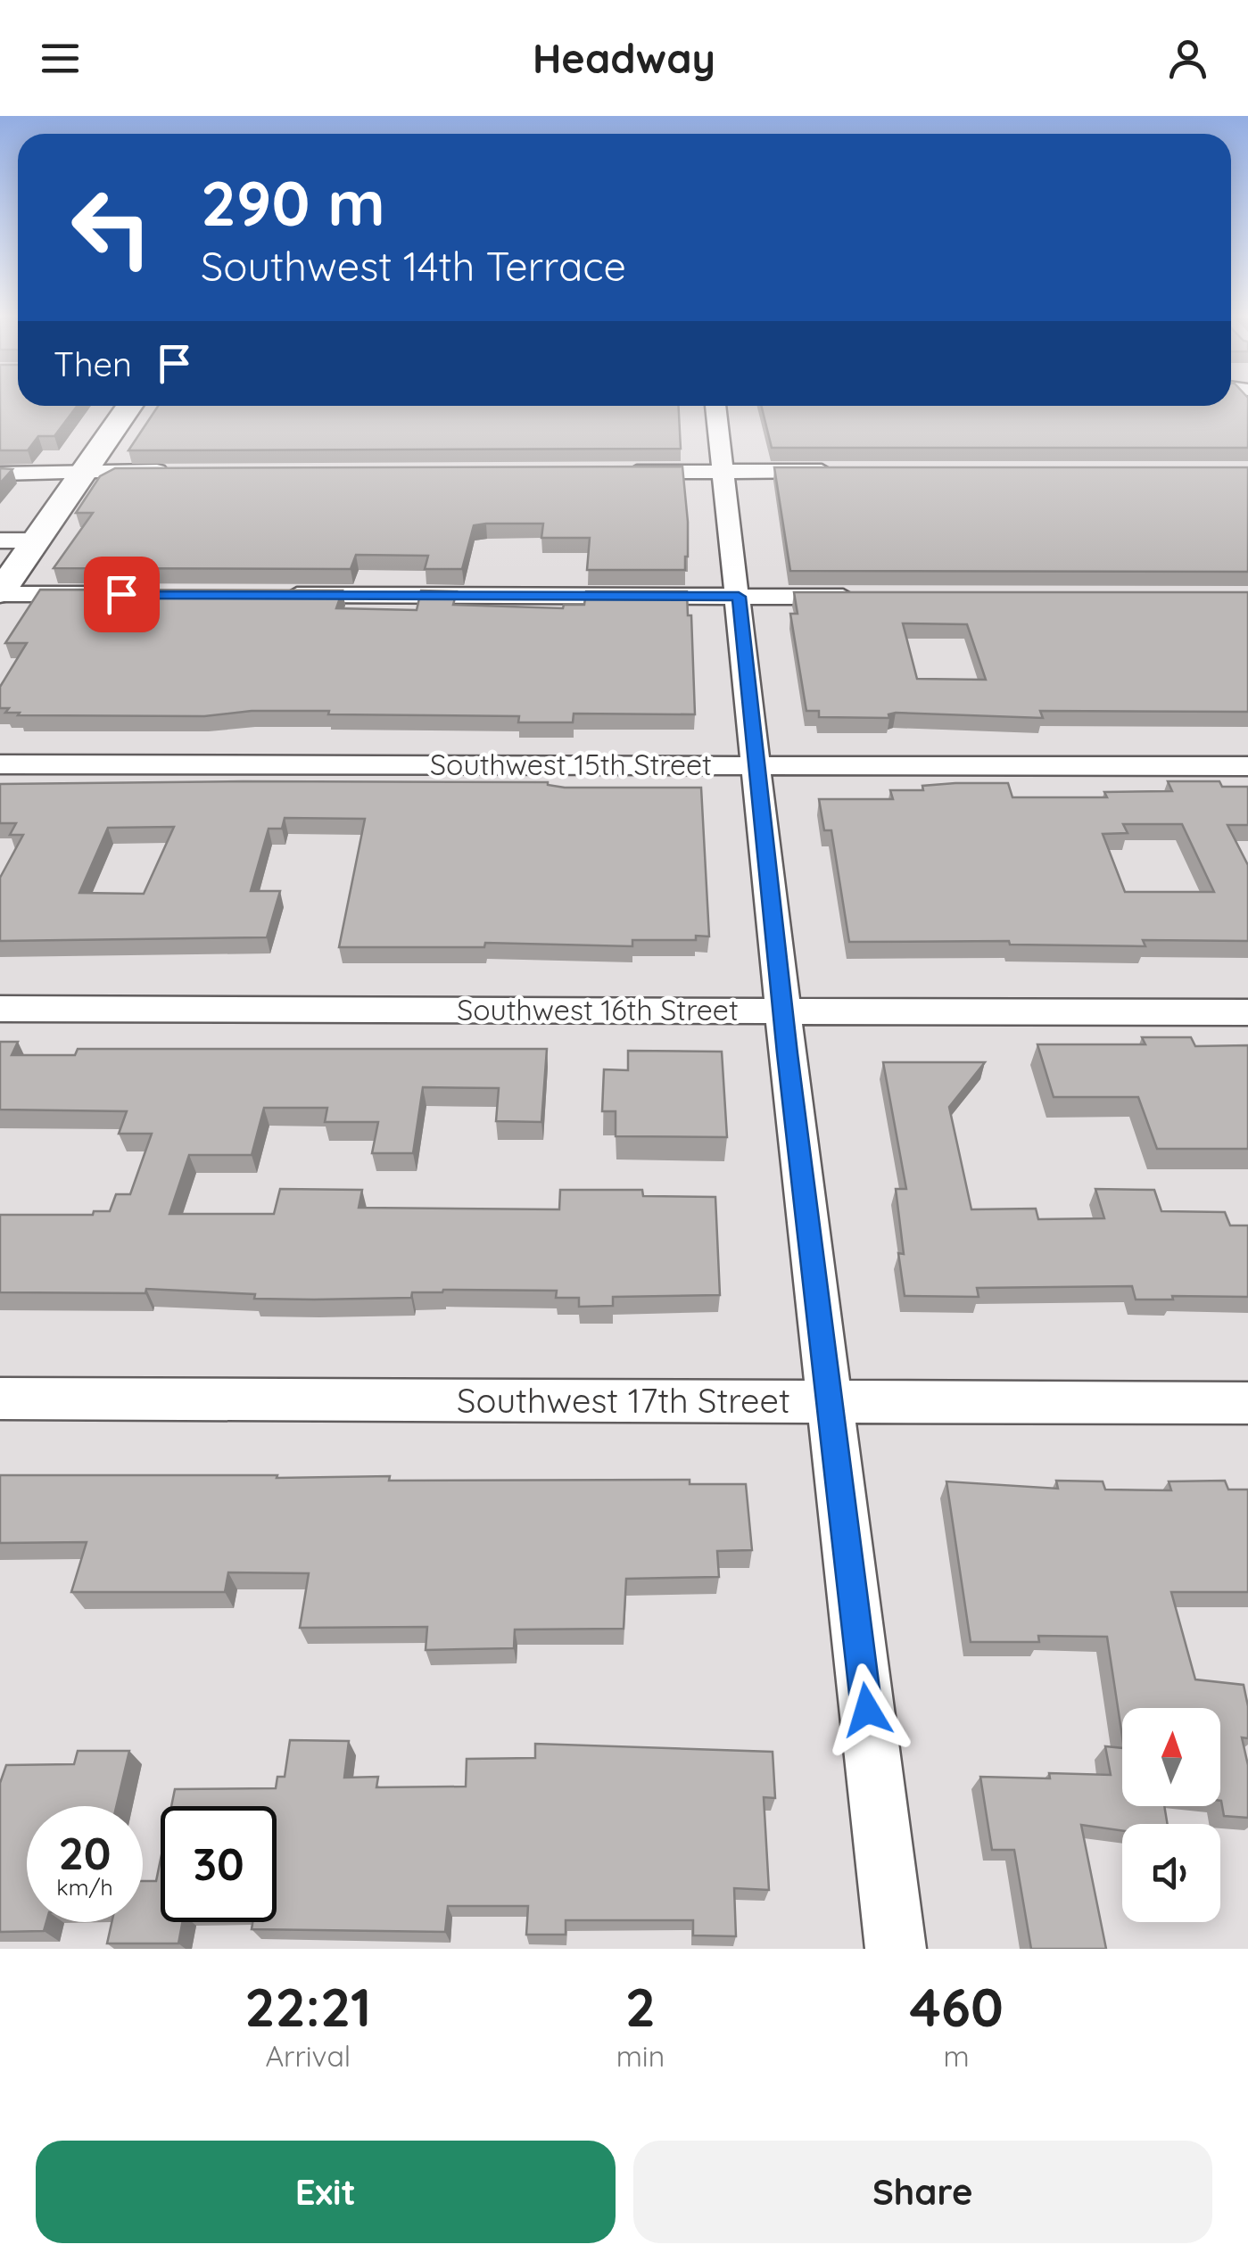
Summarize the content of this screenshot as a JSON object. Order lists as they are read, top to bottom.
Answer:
{
  "streets": {
    "street": ["Southwest 15th Street", "Southwest 16th Street", "Southwest 17th Street"]
  },
  "north": "top",
  "page": {
    "header": "Headway",
    "turn": ["290 m", "Southwest 14th Terrace"],
    "then": "Then",
    "speed": "20 km/h",
    "limit": "30",
    "eta": [
      "22:21",
      "Arrival",
      "2",
      "min",
      "460",
      "m"
    ],
    "buttons": ["Exit", "Share"]
  }
}
